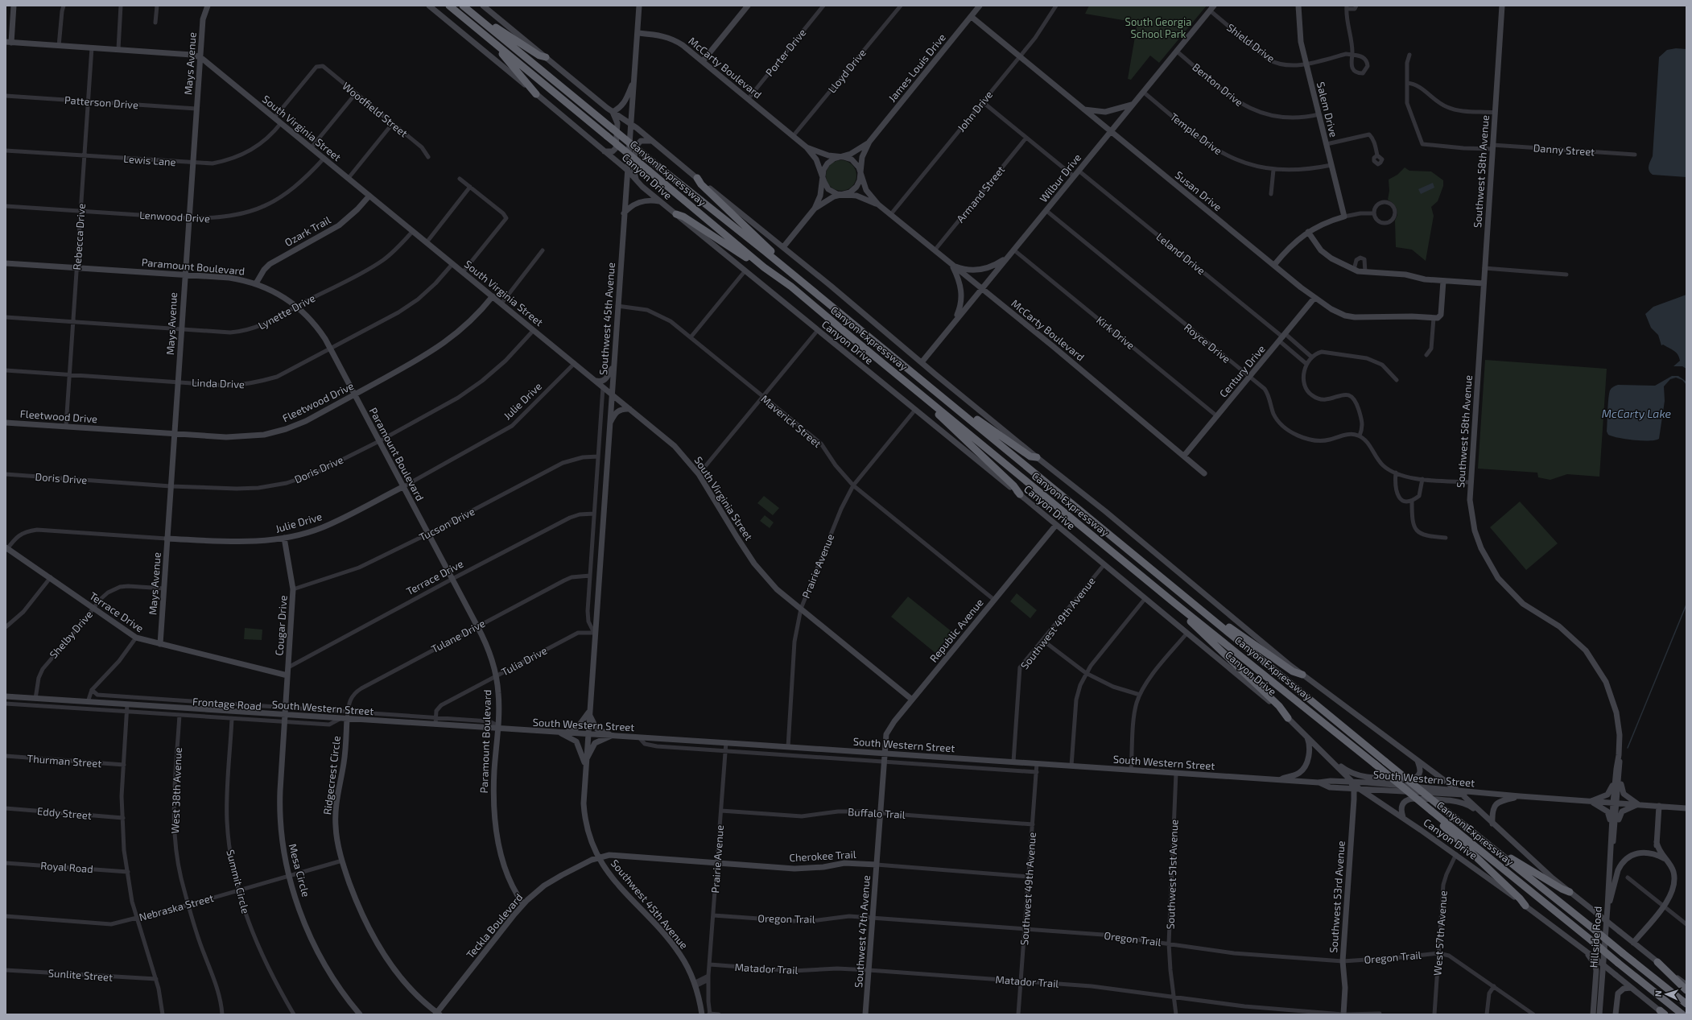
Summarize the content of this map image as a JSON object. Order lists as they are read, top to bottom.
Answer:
{
  "streets": {
    "highway": ["Canyon Expressway"],
    "main road": [
      "Mays Avenue",
      "McCarty Boulevard",
      "James Louis Drive",
      "Salem Drive",
      "South Virginia Street",
      "Southwest 58th Avenue",
      "Canyon Drive",
      "Wilbur Drive",
      "Susan Drive",
      "Ozark Trail",
      "Paramount Boulevard",
      "Southwest 45th Avenue",
      "Century Drive",
      "Julie Drive",
      "Fleetwood Drive",
      "Terrace Drive",
      "Cougar Drive",
      "Republic Avenue",
      "South Western Street",
      "Ridgecrest Circle",
      "Cherokee Trail",
      "Mesa Circle",
      "Southwest 53rd Avenue",
      "Teckla Boulevard",
      "Southwest 47th Avenue",
      "Hillside Road"
    ],
    "street": [
      "Shield Drive",
      "Porter Drive",
      "Lloyd Drive",
      "Benton Drive",
      "Patterson Drive",
      "Woodfield Street",
      "John Drive",
      "Temple Drive",
      "Danny Street",
      "Lewis Lane",
      "Armand Street",
      "Lenwood Drive",
      "Rebecca Drive",
      "Leland Drive",
      "Lynette Drive",
      "Kirk Drive",
      "Royce Drive",
      "Linda Drive",
      "Maverick Street",
      "Doris Drive",
      "Tucson Drive",
      "Prairie Avenue",
      "Southwest 49th Avenue",
      "Shelby Drive",
      "Tulane Drive",
      "Tulia Drive",
      "Frontage Road",
      "Thurman Street",
      "West 38th Avenue",
      "Eddy Street",
      "Buffalo Trail",
      "Royal Road",
      "Southwest 51st Avenue",
      "Summit Circle",
      "Nebraska Street",
      "Oregon Trail",
      "West 57th Avenue",
      "Matador Trail",
      "Sunlite Street"
    ]
  },
  "crossings": [
    ["Shield Drive", "Salem Drive"],
    ["Shield Drive", "Wilbur Drive"],
    ["Porter Drive", "McCarty Boulevard"],
    ["Mays Avenue", "Patterson Drive"],
    ["Mays Avenue", "South Virginia Street"],
    ["Mays Avenue", "Lewis Lane"],
    ["Mays Avenue", "Lenwood Drive"],
    ["Mays Avenue", "Paramount Boulevard"],
    ["Mays Avenue", "Lynette Drive"],
    ["Mays Avenue", "Linda Drive"],
    ["Mays Avenue", "Julie Drive"],
    ["Mays Avenue", "Fleetwood Drive"],
    ["Mays Avenue", "Doris Drive"],
    ["Mays Avenue", "Terrace Drive"],
    ["Mays Avenue", "Shelby Drive"],
    ["McCarty Boulevard", "James Louis Drive"],
    ["McCarty Boulevard", "Lloyd Drive"],
    ["McCarty Boulevard", "John Drive"],
    ["McCarty Boulevard", "Wilbur Drive"],
    ["McCarty Boulevard", "Armand Street"],
    ["McCarty Boulevard", "Southwest 45th Avenue"],
    ["McCarty Boulevard", "Century Drive"],
    ["James Louis Drive", "Susan Drive"],
    ["Benton Drive", "Salem Drive"],
    ["Benton Drive", "Wilbur Drive"],
    ["Patterson Drive", "Rebecca Drive"],
    ["Woodfield Street", "South Virginia Street"],
    ["Salem Drive", "Temple Drive"],
    ["John Drive", "Susan Drive"],
    ["South Virginia Street", "Lewis Lane"],
    ["South Virginia Street", "Lenwood Drive"],
    ["South Virginia Street", "Ozark Trail"],
    ["South Virginia Street", "Rebecca Drive"],
    ["South Virginia Street", "Lynette Drive"],
    ["South Virginia Street", "Southwest 45th Avenue"],
    ["South Virginia Street", "Linda Drive"],
    ["South Virginia Street", "Julie Drive"],
    ["South Virginia Street", "Fleetwood Drive"],
    ["South Virginia Street", "Doris Drive"],
    ["South Virginia Street", "Prairie Avenue"],
    ["South Virginia Street", "Republic Avenue"],
    ["Temple Drive", "Wilbur Drive"],
    ["Danny Street", "Southwest 58th Avenue"],
    ["Lewis Lane", "Rebecca Drive"],
    ["Southwest 58th Avenue", "South Western Street"],
    ["Southwest 58th Avenue", "Hillside Road"],
    ["Canyon Drive", "Southwest 45th Avenue"],
    ["Canyon Drive", "Prairie Avenue"],
    ["Canyon Drive", "Southwest 49th Avenue"],
    ["Canyon Drive", "Republic Avenue"],
    ["Canyon Drive", "South Western Street"],
    ["Canyon Drive", "Southwest 53rd Avenue"],
    ["Canyon Drive", "West 57th Avenue"],
    ["Wilbur Drive", "Susan Drive"],
    ["Wilbur Drive", "Leland Drive"],
    ["Wilbur Drive", "Kirk Drive"],
    ["Wilbur Drive", "Royce Drive"],
    ["Susan Drive", "Century Drive"],
    ["Lenwood Drive", "Rebecca Drive"],
    ["Ozark Trail", "Paramount Boulevard"],
    ["Rebecca Drive", "Paramount Boulevard"],
    ["Rebecca Drive", "Lynette Drive"],
    ["Rebecca Drive", "Linda Drive"],
    ["Rebecca Drive", "Fleetwood Drive"],
    ["Leland Drive", "Century Drive"],
    ["Paramount Boulevard", "Lynette Drive"],
    ["Paramount Boulevard", "Linda Drive"],
    ["Paramount Boulevard", "Julie Drive"],
    ["Paramount Boulevard", "Fleetwood Drive"],
    ["Paramount Boulevard", "Doris Drive"],
    ["Paramount Boulevard", "Tucson Drive"],
    ["Paramount Boulevard", "Terrace Drive"],
    ["Paramount Boulevard", "Tulane Drive"],
    ["Paramount Boulevard", "Tulia Drive"],
    ["Paramount Boulevard", "Frontage Road"],
    ["Paramount Boulevard", "South Western Street"],
    ["Paramount Boulevard", "Teckla Boulevard"],
    ["Southwest 45th Avenue", "Maverick Street"],
    ["Southwest 45th Avenue", "Tucson Drive"],
    ["Southwest 45th Avenue", "Terrace Drive"],
    ["Southwest 45th Avenue", "Tulane Drive"],
    ["Southwest 45th Avenue", "Tulia Drive"],
    ["Southwest 45th Avenue", "South Western Street"],
    ["Southwest 45th Avenue", "Cherokee Trail"],
    ["Southwest 45th Avenue", "Teckla Boulevard"],
    ["Kirk Drive", "Century Drive"],
    ["Royce Drive", "Century Drive"],
    ["Julie Drive", "Terrace Drive"],
    ["Julie Drive", "Cougar Drive"],
    ["Maverick Street", "Prairie Avenue"],
    ["Maverick Street", "Republic Avenue"],
    ["Tucson Drive", "Cougar Drive"],
    ["Prairie Avenue", "South Western Street"],
    ["Prairie Avenue", "Buffalo Trail"],
    ["Prairie Avenue", "Cherokee Trail"],
    ["Prairie Avenue", "Oregon Trail"],
    ["Prairie Avenue", "Matador Trail"],
    ["Terrace Drive", "Cougar Drive"],
    ["Terrace Drive", "Shelby Drive"],
    ["Southwest 49th Avenue", "South Western Street"],
    ["Southwest 49th Avenue", "Buffalo Trail"],
    ["Southwest 49th Avenue", "Cherokee Trail"],
    ["Southwest 49th Avenue", "Oregon Trail"],
    ["Southwest 49th Avenue", "Matador Trail"],
    ["Cougar Drive", "Frontage Road"],
    ["Cougar Drive", "South Western Street"],
    ["Cougar Drive", "Mesa Circle"],
    ["Republic Avenue", "South Western Street"],
    ["Republic Avenue", "Southwest 47th Avenue"],
    ["Shelby Drive", "South Western Street"],
    ["Tulane Drive", "Frontage Road"],
    ["Tulane Drive", "South Western Street"],
    ["Tulane Drive", "Ridgecrest Circle"],
    ["Tulia Drive", "Frontage Road"],
    ["Tulia Drive", "South Western Street"],
    ["Frontage Road", "South Western Street"],
    ["South Western Street", "Ridgecrest Circle"],
    ["South Western Street", "Mesa Circle"],
    ["South Western Street", "Southwest 51st Avenue"],
    ["South Western Street", "Southwest 53rd Avenue"],
    ["South Western Street", "Southwest 47th Avenue"],
    ["South Western Street", "Hillside Road"],
    ["Ridgecrest Circle", "Nebraska Street"],
    ["Ridgecrest Circle", "Teckla Boulevard"],
    ["West 38th Avenue", "Nebraska Street"],
    ["Buffalo Trail", "Southwest 47th Avenue"],
    ["Cherokee Trail", "Teckla Boulevard"],
    ["Cherokee Trail", "Southwest 47th Avenue"],
    ["Mesa Circle", "Nebraska Street"],
    ["Southwest 51st Avenue", "Oregon Trail"],
    ["Southwest 51st Avenue", "Matador Trail"],
    ["Summit Circle", "Nebraska Street"],
    ["Southwest 53rd Avenue", "Oregon Trail"],
    ["Southwest 53rd Avenue", "Matador Trail"],
    ["Oregon Trail", "Southwest 47th Avenue"],
    ["Oregon Trail", "West 57th Avenue"],
    ["Southwest 47th Avenue", "Matador Trail"]
  ],
  "water": ["McCarty Lake"],
  "parks": ["South Georgia School Park"],
  "north": "left"
}
